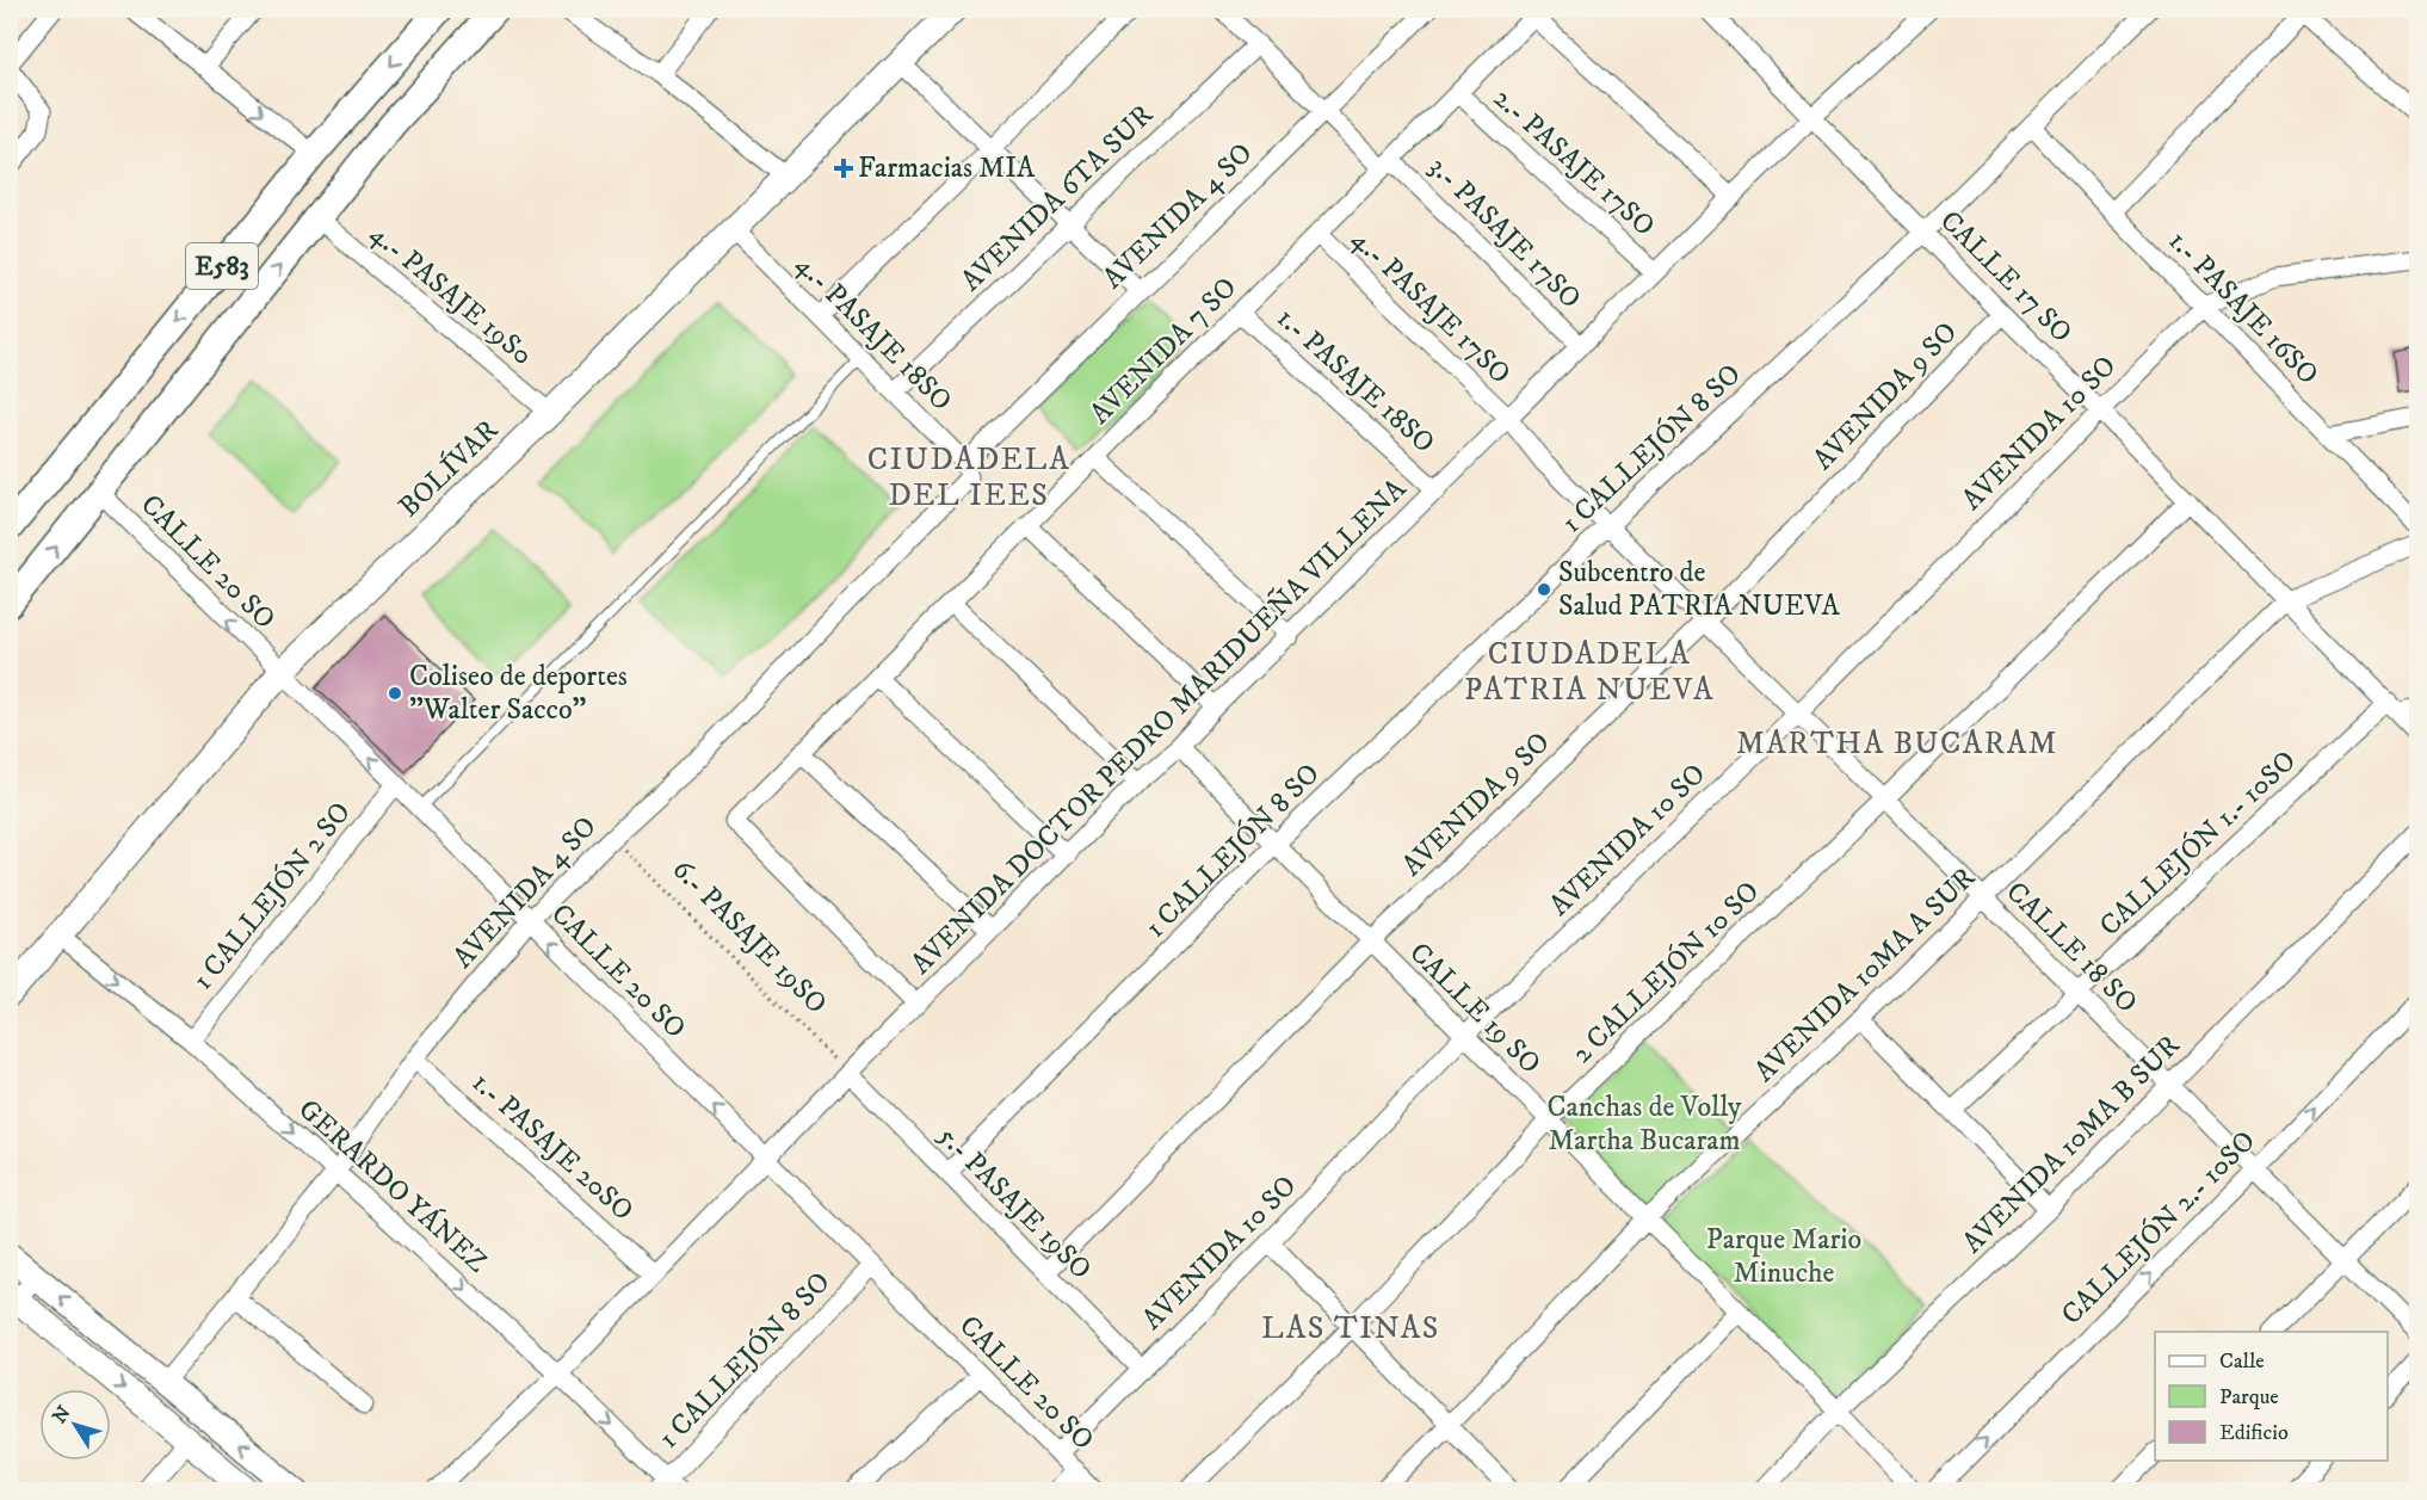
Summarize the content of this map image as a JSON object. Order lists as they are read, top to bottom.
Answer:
{
  "streets": {
    "main road": ["E583"],
    "street": [
      "2.- PASAJE 17SO",
      "AVENIDA 6TA SUR",
      "AVENIDA 4 SO",
      "3.- PASAJE 17SO",
      "CALLE 17 SO",
      "4.- PASAJE 19S0",
      "4.- PASAJE 17SO",
      "1.- PASAJE 16SO",
      "4.- PASAJE 18SO",
      "AVENIDA 7 SO",
      "1.- PASAJE 18SO",
      "AVENIDA 9 SO",
      "AVENIDA 10 SO",
      "1 CALLEJÓN 8 SO",
      "BOLÍVAR",
      "CALLE 20 SO",
      "AVENIDA DOCTOR PEDRO MARIDUEÑA VILLENA",
      "CALLEJÓN 1.- 10SO",
      "1 CALLEJÓN 2 SO",
      "CALLE 18 SO",
      "2 CALLEJÓN 10 SO",
      "AVENIDA 10MA A SUR",
      "CALLE 19 SO",
      "AVENIDA 10MA B SUR",
      "1.- PASAJE 20SO",
      "GERARDO YÁNEZ",
      "5.- PASAJE 19SO",
      "CALLEJÓN 2.- 10SO"
    ],
    "path": ["6.- PASAJE 19SO"]
  },
  "crossings": [
    ["2.- PASAJE 17SO", "AVENIDA 7 SO"],
    ["2.- PASAJE 17SO", "AVENIDA DOCTOR PEDRO MARIDUEÑA VILLENA"],
    ["AVENIDA 6TA SUR", "3.- PASAJE 17SO"],
    ["AVENIDA 6TA SUR", "4.- PASAJE 18SO"],
    ["AVENIDA 4 SO", "3.- PASAJE 17SO"],
    ["AVENIDA 4 SO", "4.- PASAJE 18SO"],
    ["AVENIDA 4 SO", "CALLE 20 SO"],
    ["AVENIDA 4 SO", "6.- PASAJE 19SO"],
    ["AVENIDA 4 SO", "1.- PASAJE 20SO"],
    ["AVENIDA 4 SO", "GERARDO YÁNEZ"],
    ["3.- PASAJE 17SO", "AVENIDA 7 SO"],
    ["3.- PASAJE 17SO", "AVENIDA DOCTOR PEDRO MARIDUEÑA VILLENA"],
    ["E583", "4.- PASAJE 19S0"],
    ["E583", "CALLE 20 SO"],
    ["CALLE 17 SO", "AVENIDA 9 SO"],
    ["CALLE 17 SO", "AVENIDA 10 SO"],
    ["CALLE 17 SO", "1 CALLEJÓN 8 SO"],
    ["CALLE 17 SO", "AVENIDA DOCTOR PEDRO MARIDUEÑA VILLENA"],
    ["CALLE 17 SO", "CALLEJÓN 1.- 10SO"],
    ["CALLE 17 SO", "2 CALLEJÓN 10 SO"],
    ["CALLE 17 SO", "AVENIDA 10MA A SUR"],
    ["4.- PASAJE 19S0", "BOLÍVAR"],
    ["4.- PASAJE 17SO", "AVENIDA 7 SO"],
    ["4.- PASAJE 17SO", "AVENIDA DOCTOR PEDRO MARIDUEÑA VILLENA"],
    ["4.- PASAJE 17SO", "CALLE 18 SO"],
    ["1.- PASAJE 16SO", "AVENIDA 10 SO"],
    ["1.- PASAJE 16SO", "1 CALLEJÓN 8 SO"],
    ["4.- PASAJE 18SO", "BOLÍVAR"],
    ["AVENIDA 7 SO", "1.- PASAJE 18SO"],
    ["AVENIDA 7 SO", "AVENIDA DOCTOR PEDRO MARIDUEÑA VILLENA"],
    ["1.- PASAJE 18SO", "AVENIDA DOCTOR PEDRO MARIDUEÑA VILLENA"],
    ["AVENIDA 9 SO", "CALLE 18 SO"],
    ["AVENIDA 9 SO", "CALLE 19 SO"],
    ["AVENIDA 9 SO", "5.- PASAJE 19SO"],
    ["AVENIDA 10 SO", "CALLE 20 SO"],
    ["AVENIDA 10 SO", "CALLE 18 SO"],
    ["AVENIDA 10 SO", "CALLE 19 SO"],
    ["AVENIDA 10 SO", "5.- PASAJE 19SO"],
    ["1 CALLEJÓN 8 SO", "CALLE 20 SO"],
    ["1 CALLEJÓN 8 SO", "CALLE 18 SO"],
    ["1 CALLEJÓN 8 SO", "CALLE 19 SO"],
    ["1 CALLEJÓN 8 SO", "GERARDO YÁNEZ"],
    ["1 CALLEJÓN 8 SO", "5.- PASAJE 19SO"],
    ["BOLÍVAR", "CALLE 20 SO"],
    ["BOLÍVAR", "GERARDO YÁNEZ"],
    ["CALLE 20 SO", "AVENIDA DOCTOR PEDRO MARIDUEÑA VILLENA"],
    ["CALLE 20 SO", "1 CALLEJÓN 2 SO"],
    ["AVENIDA DOCTOR PEDRO MARIDUEÑA VILLENA", "6.- PASAJE 19SO"],
    ["AVENIDA DOCTOR PEDRO MARIDUEÑA VILLENA", "CALLE 18 SO"],
    ["AVENIDA DOCTOR PEDRO MARIDUEÑA VILLENA", "CALLE 19 SO"],
    ["AVENIDA DOCTOR PEDRO MARIDUEÑA VILLENA", "1.- PASAJE 20SO"],
    ["AVENIDA DOCTOR PEDRO MARIDUEÑA VILLENA", "GERARDO YÁNEZ"],
    ["AVENIDA DOCTOR PEDRO MARIDUEÑA VILLENA", "5.- PASAJE 19SO"],
    ["CALLEJÓN 1.- 10SO", "CALLE 18 SO"],
    ["1 CALLEJÓN 2 SO", "GERARDO YÁNEZ"],
    ["6.- PASAJE 19SO", "5.- PASAJE 19SO"],
    ["CALLE 18 SO", "2 CALLEJÓN 10 SO"],
    ["CALLE 18 SO", "AVENIDA 10MA A SUR"],
    ["CALLE 18 SO", "AVENIDA 10MA B SUR"],
    ["CALLE 18 SO", "CALLEJÓN 2.- 10SO"],
    ["2 CALLEJÓN 10 SO", "CALLE 19 SO"],
    ["AVENIDA 10MA A SUR", "CALLE 19 SO"],
    ["CALLE 19 SO", "AVENIDA 10MA B SUR"]
  ],
  "one_way": ["CALLE 20 SO", "GERARDO YÁNEZ"],
  "districts": [
    "CIUDADELA DEL IEES",
    "CIUDADELA PATRIA NUEVA",
    "MARTHA BUCARAM",
    "LAS TINAS"
  ],
  "parks": ["Canchas de Volly Martha Bucaram", "Parque Mario Minuche"],
  "places": {
    "health": ["Farmacias MIA"],
    "other": ["Subcentro de Salud PATRIA NUEVA", "Coliseo de deportes \"Walter Sacco\""]
  },
  "legend": ["Calle", "Parque", "Edificio"],
  "north": "top left"
}
